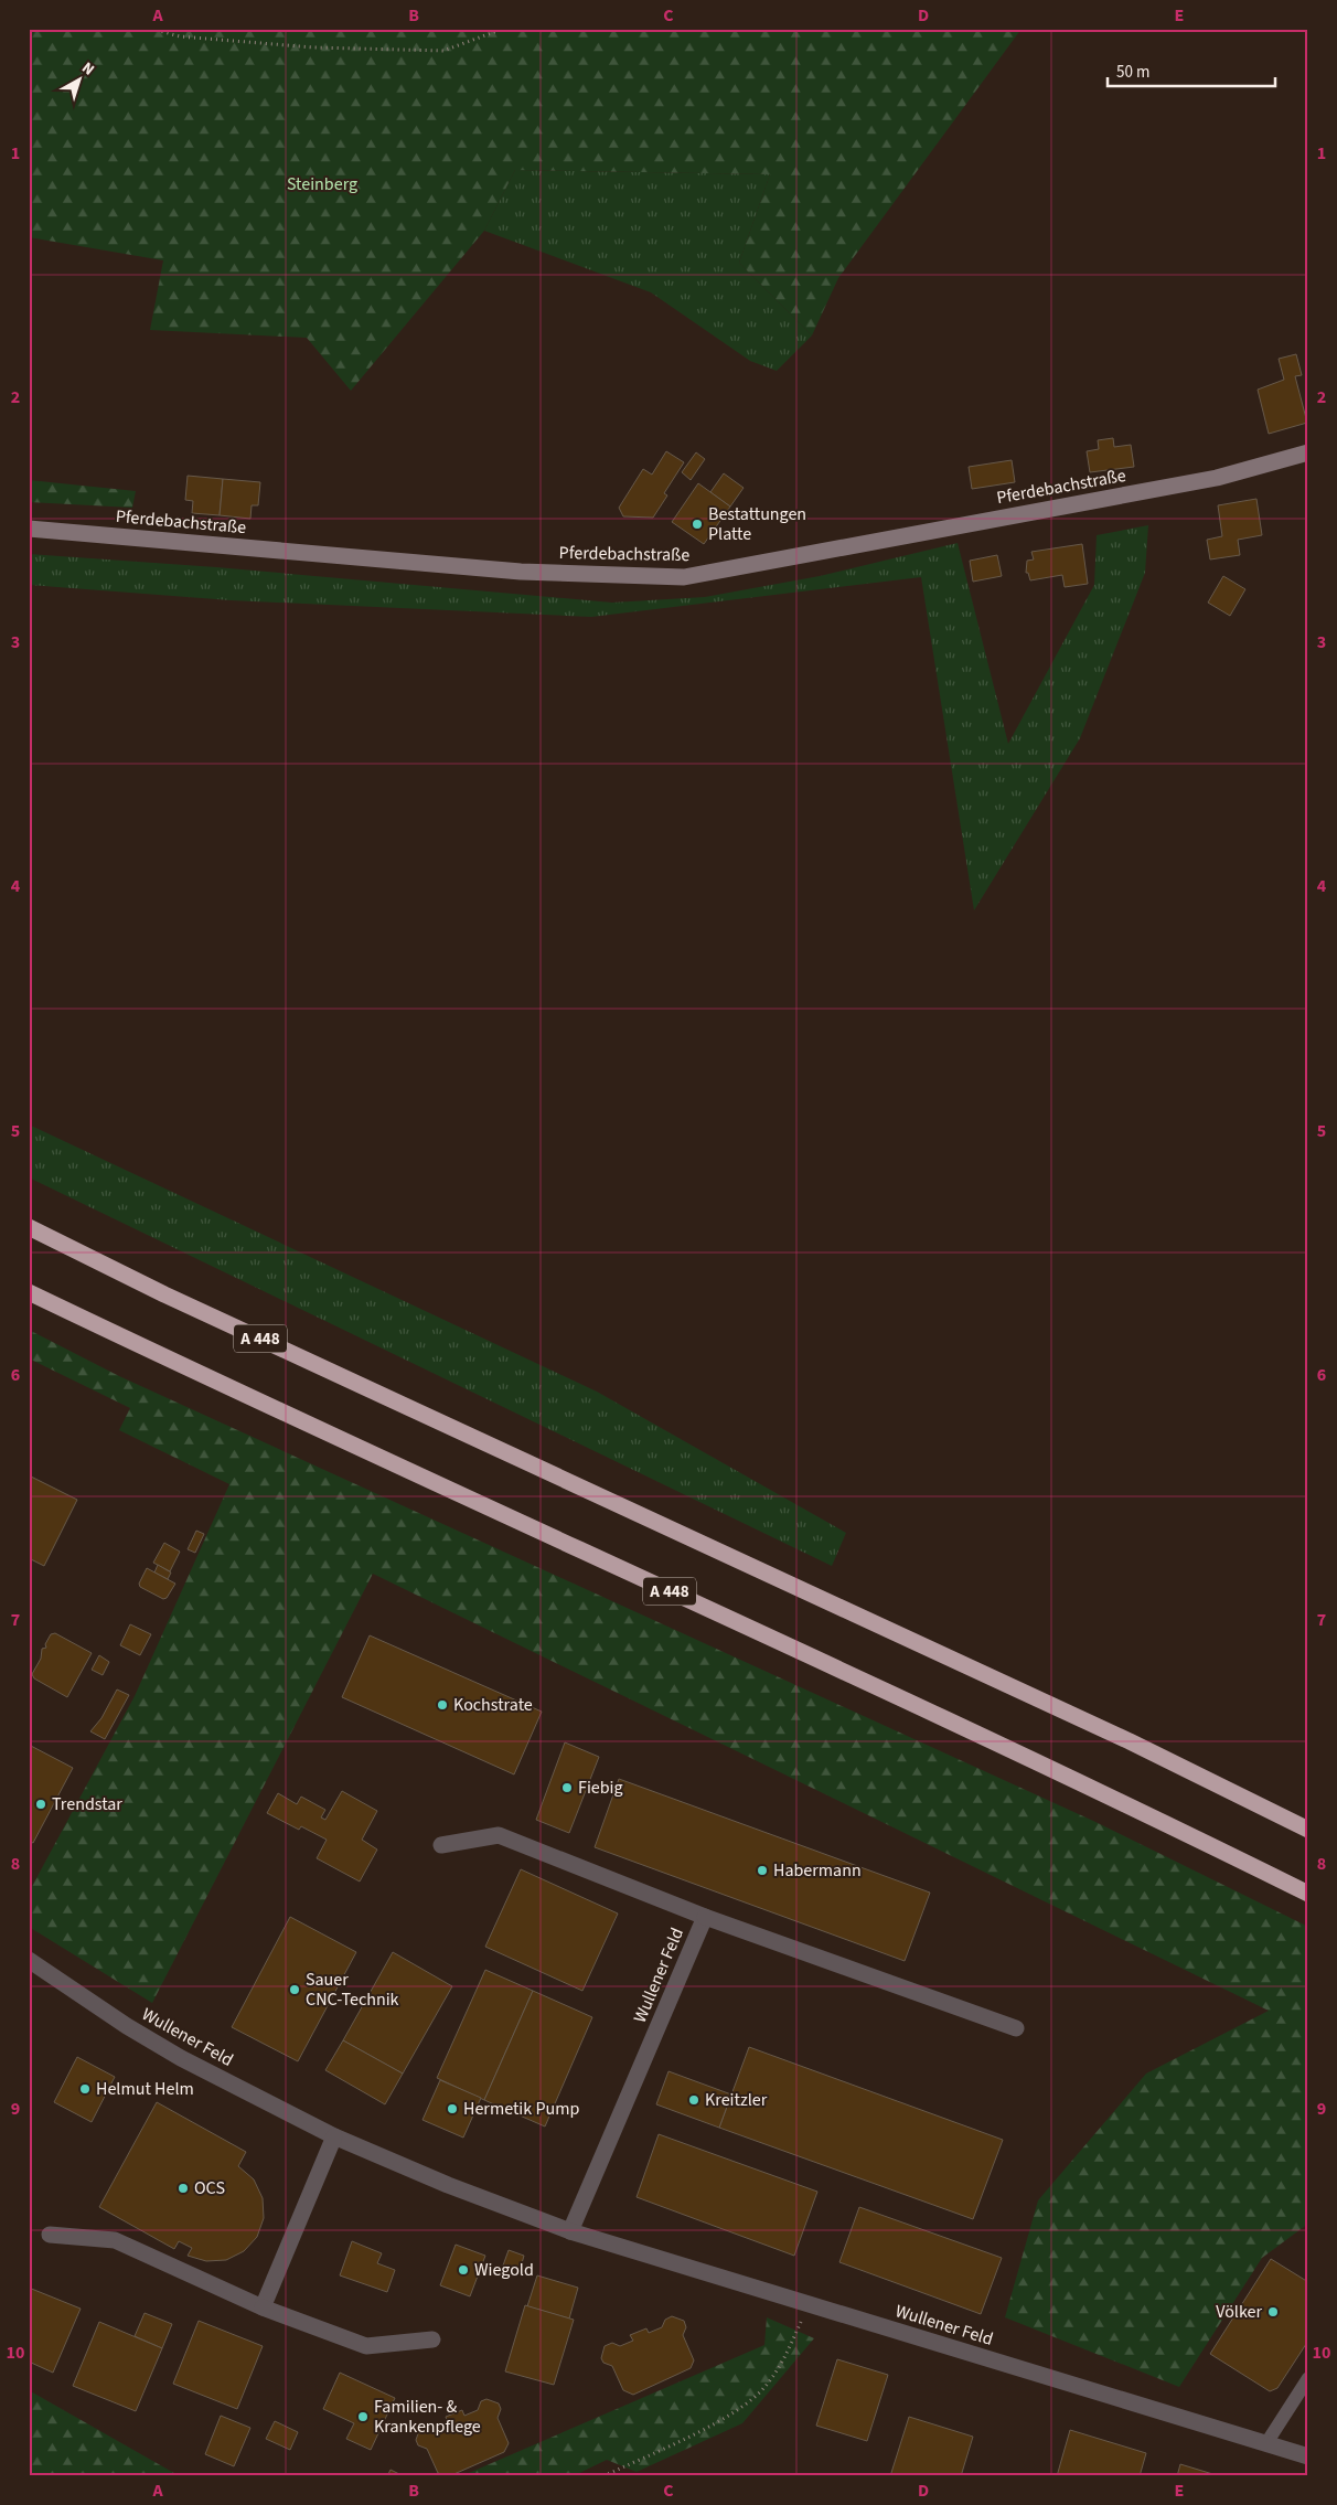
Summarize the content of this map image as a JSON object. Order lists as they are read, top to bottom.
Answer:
{
  "streets": {
    "highway": ["A 448"],
    "main road": ["Pferdebachstraße"],
    "street": ["Wullener Feld"]
  },
  "parks": ["Steinberg"],
  "places": [
    "Bestattungen Platte",
    "Kochstrate",
    "Fiebig",
    "Trendstar",
    "Habermann",
    "Sauer CNC-Technik",
    "Helmut Helm",
    "Kreitzler",
    "Hermetik Pump",
    "OCS",
    "Wiegold",
    "Völker",
    "Familien- & Krankenpflege"
  ],
  "scale_bar": "50 m",
  "north": "top right",
  "grid": {
    "columns": [
      "A",
      "B",
      "C",
      "D",
      "E"
    ],
    "rows": [
      "1",
      "2",
      "3",
      "4",
      "5",
      "6",
      "7",
      "8",
      "9",
      "10"
    ]
  }
}
